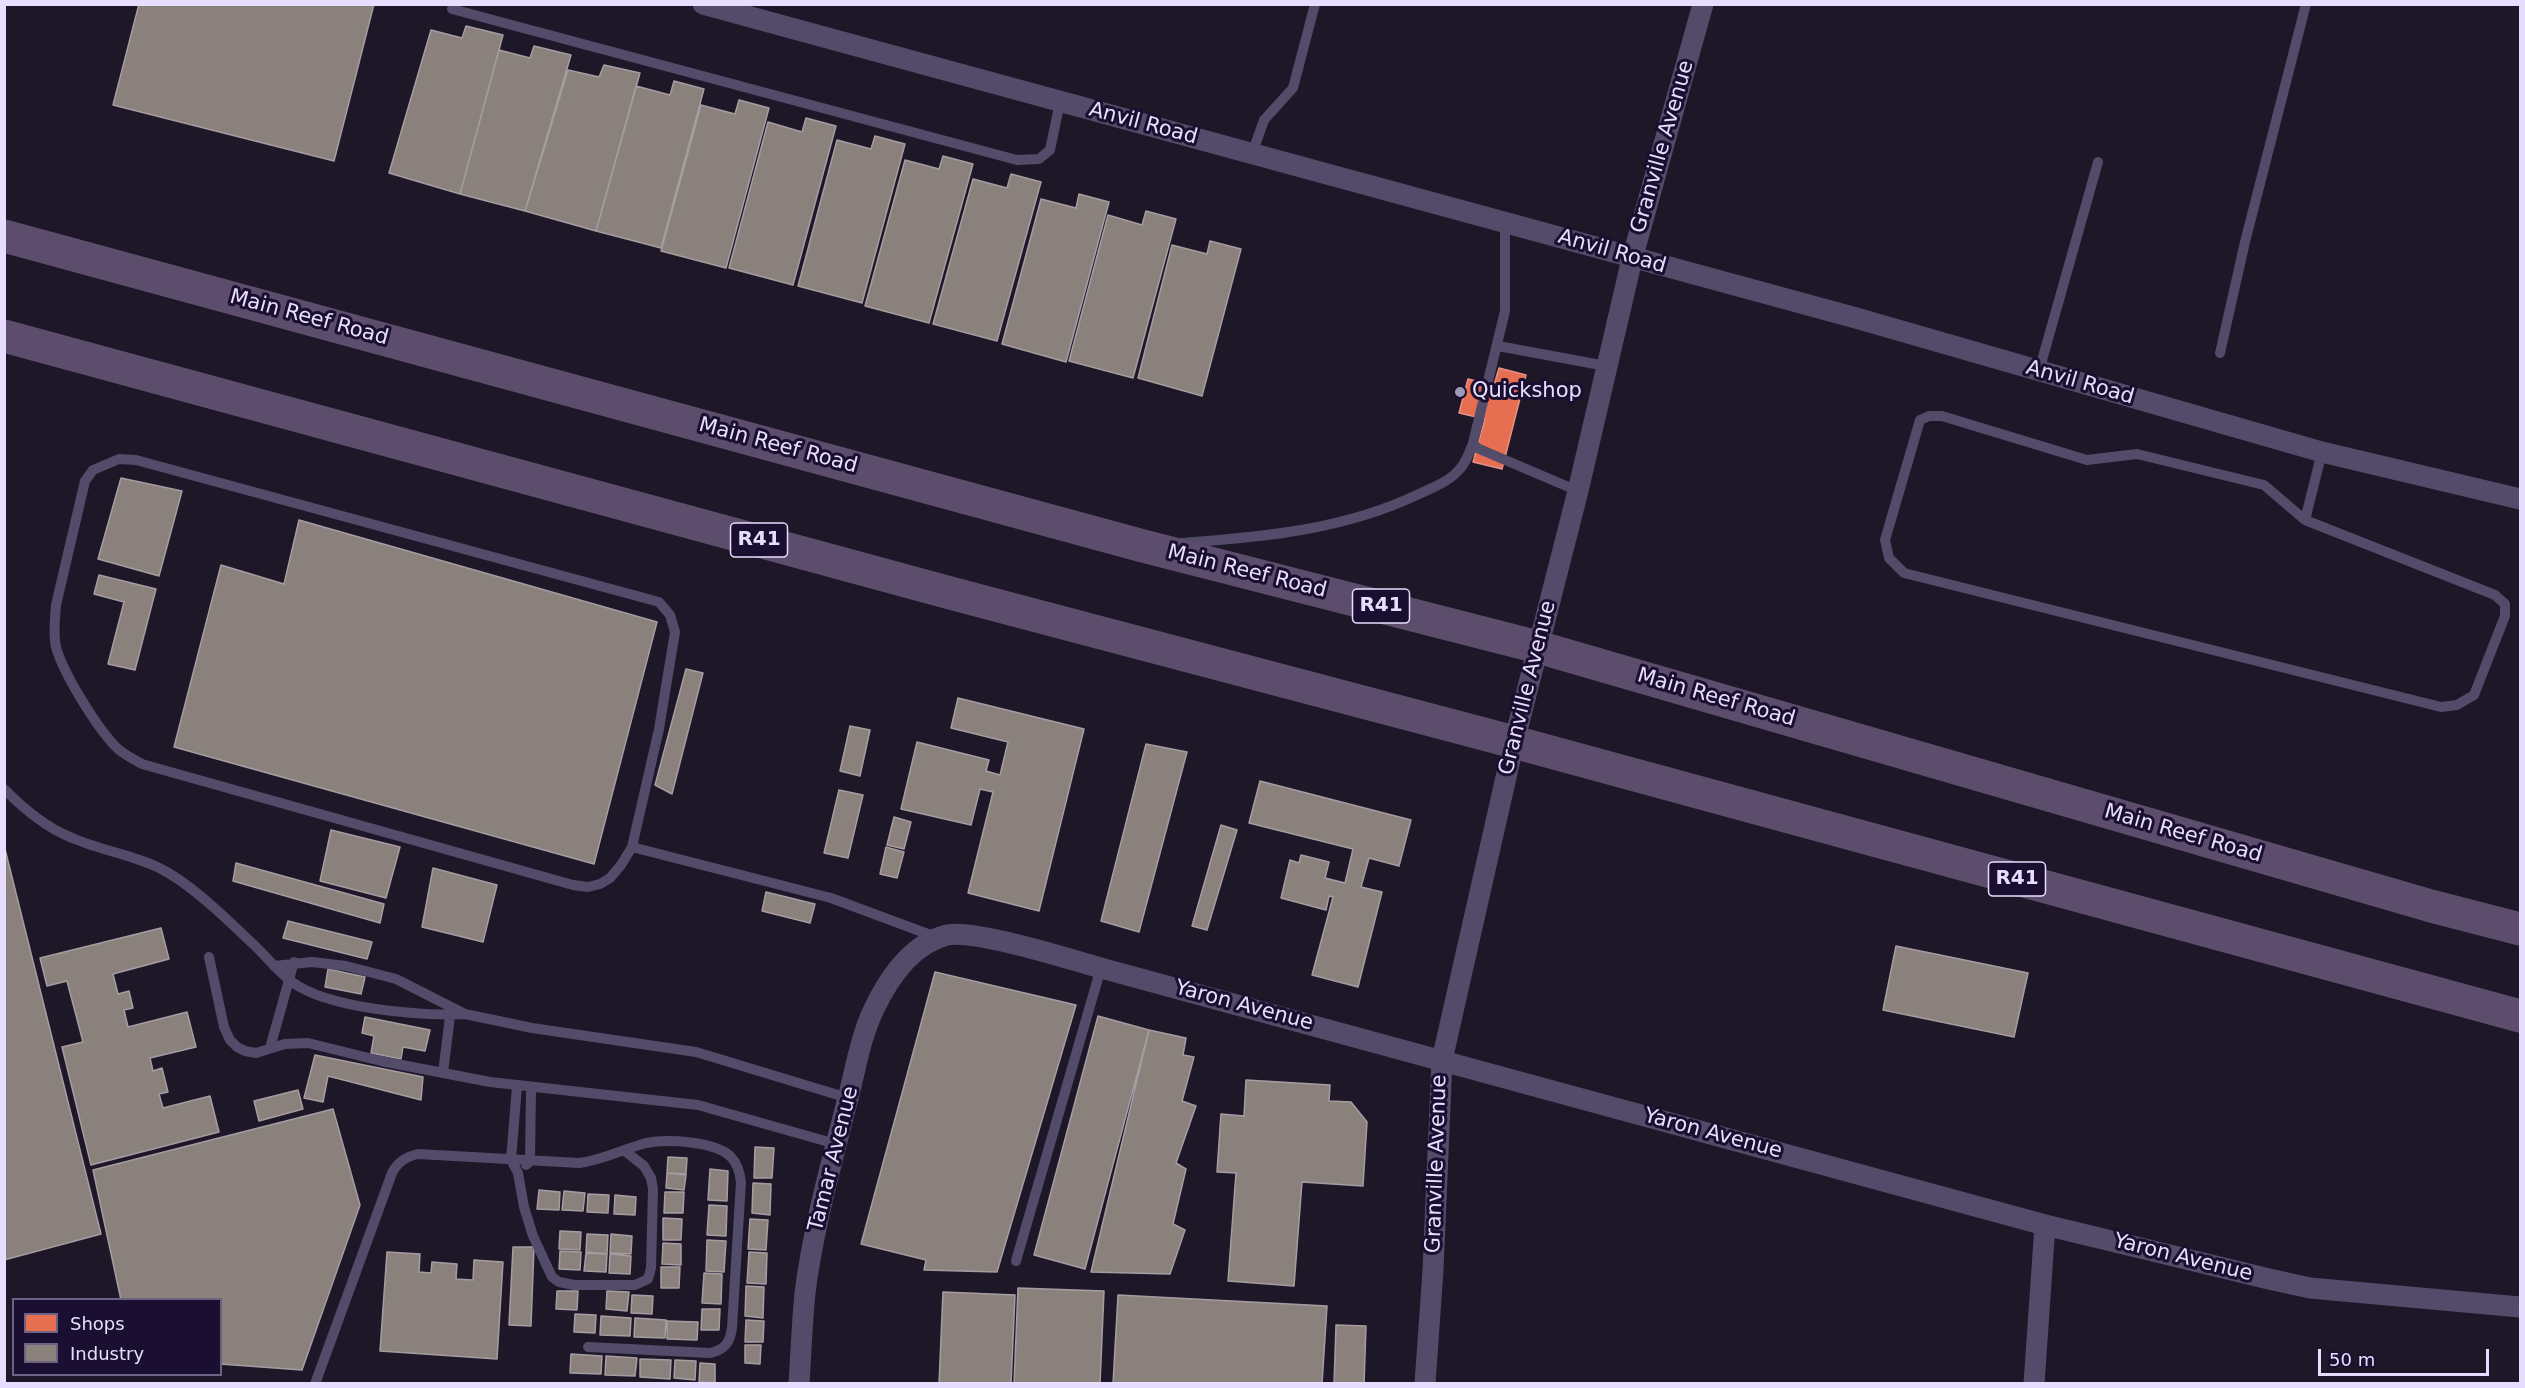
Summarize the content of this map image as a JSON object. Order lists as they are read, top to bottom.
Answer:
{
  "streets": {
    "main road": ["Main Reef Road", "R41"],
    "street": [
      "Anvil Road",
      "Granville Avenue",
      "Yaron Avenue",
      "Tamar Avenue"
    ]
  },
  "crossings": [
    ["Anvil Road", "Granville Avenue"],
    ["Granville Avenue", "Main Reef Road"],
    ["Granville Avenue", "R41"],
    ["Granville Avenue", "Yaron Avenue"],
    ["Yaron Avenue", "Tamar Avenue"]
  ],
  "places": ["Quickshop"],
  "legend": ["Shops", "Industry"],
  "scale_bar": "50 m"
}
